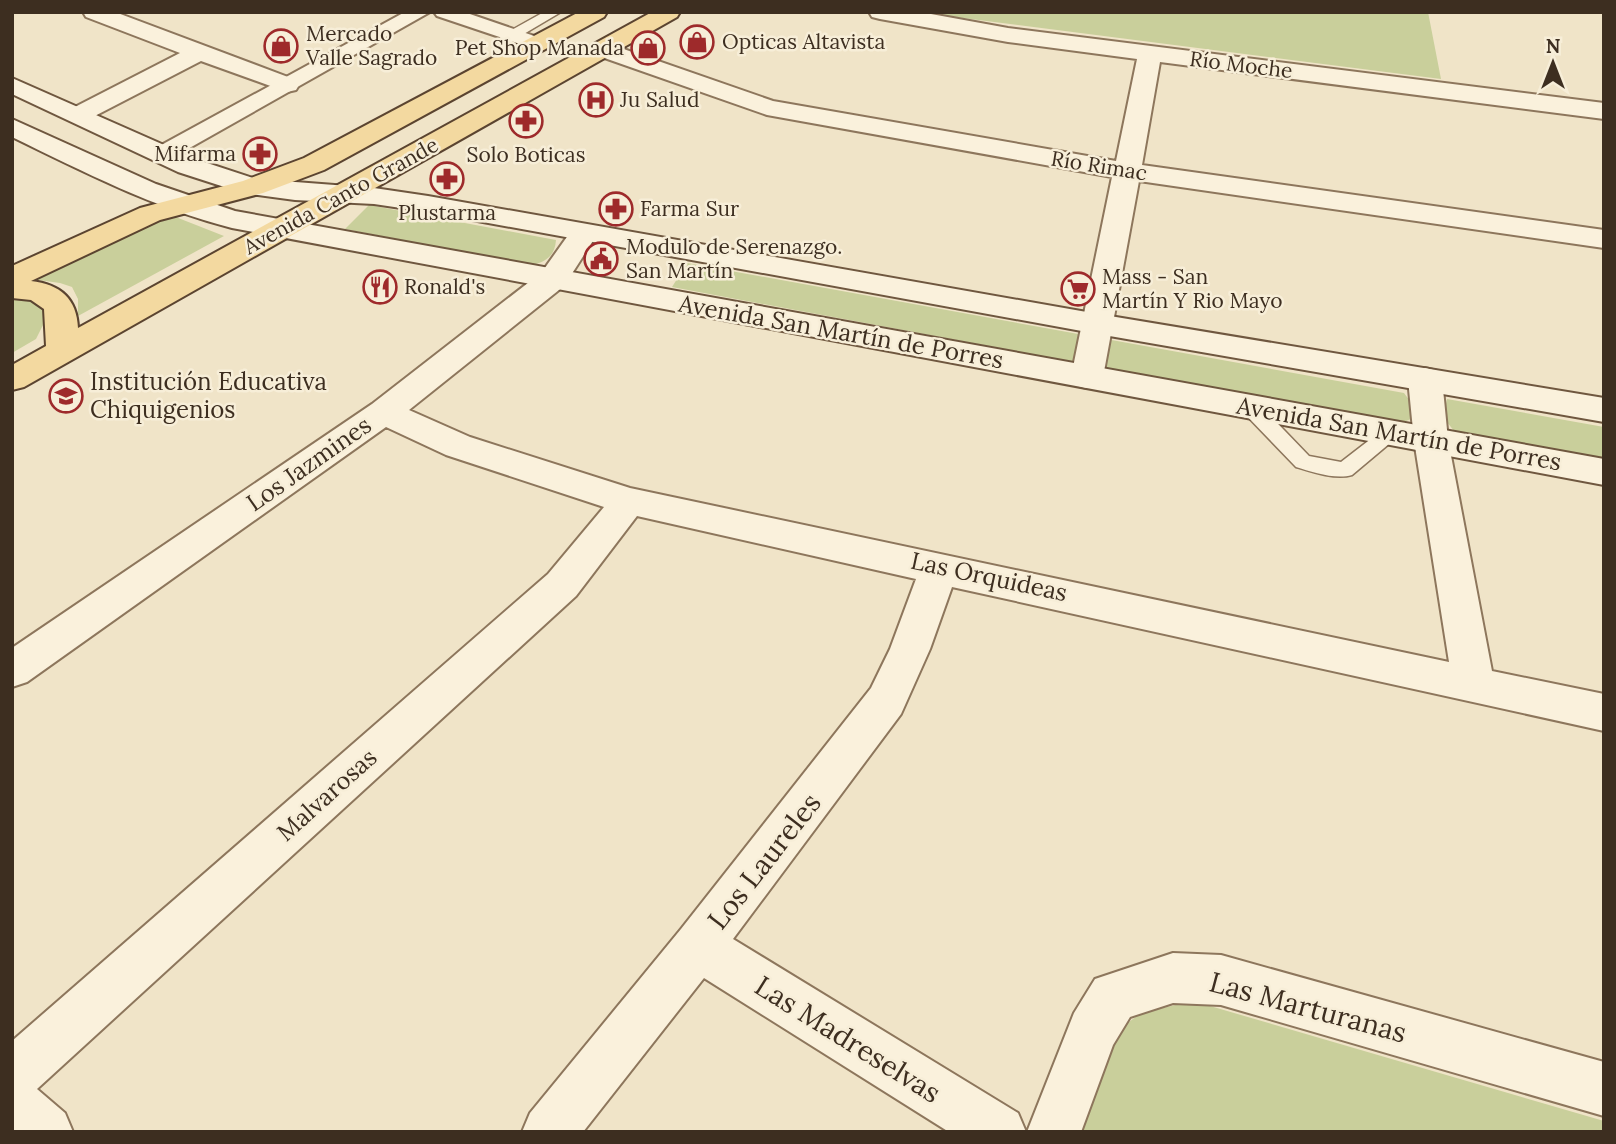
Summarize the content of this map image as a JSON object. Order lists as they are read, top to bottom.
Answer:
{
  "streets": {
    "main road": ["Avenida Canto Grande"],
    "street": [
      "Río Moche",
      "Río Rimac",
      "Avenida San Martín de Porres",
      "Los Jazmines",
      "Las Orquideas",
      "Malvarosas",
      "Los Laureles",
      "Las Marturanas",
      "Las Madreselvas"
    ]
  },
  "crossings": [
    ["Río Rimac", "Avenida Canto Grande"],
    ["Avenida Canto Grande", "Avenida San Martín de Porres"],
    ["Avenida San Martín de Porres", "Los Jazmines"],
    ["Los Jazmines", "Las Orquideas"],
    ["Las Orquideas", "Malvarosas"],
    ["Las Orquideas", "Los Laureles"],
    ["Los Laureles", "Las Madreselvas"]
  ],
  "places": {
    "shop": ["Opticas Altavista", "Mercado Valle Sagrado", "Pet Shop Manada"],
    "hospital": ["Ju Salud"],
    "pharmacy": [
      "Solo Boticas",
      "Mifarma",
      "Plustarma",
      "Farma Sur"
    ],
    "public building": ["Modulo de Serenazgo. San Martín"],
    "restaurant": ["Ronald's"],
    "supermarket": ["Mass - San Martín Y Rio Mayo"],
    "school or university": ["Institución Educativa Chiquigenios"]
  },
  "north": "top"
}
